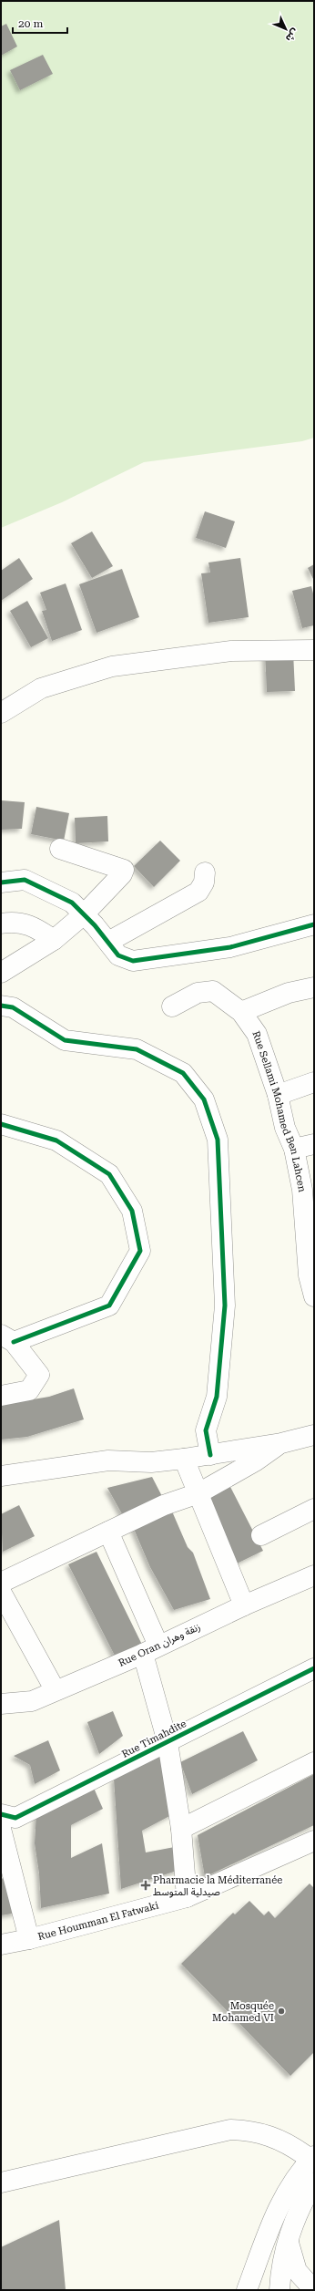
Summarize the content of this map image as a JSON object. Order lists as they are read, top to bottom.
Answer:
{
  "streets": {
    "street": [
      "Rue Sellami Mohamed Ben Lahcen",
      "Rue Oran زنقة وهران",
      "Rue Timahdite",
      "Rue Houmman El Fatwaki"
    ]
  },
  "places": {
    "health": ["Pharmacie la Méditerranée صيدلية المتوسط"],
    "other": ["Mosquée Mohamed VI"]
  },
  "scale_bar": "20 m",
  "north": "bottom right"
}
